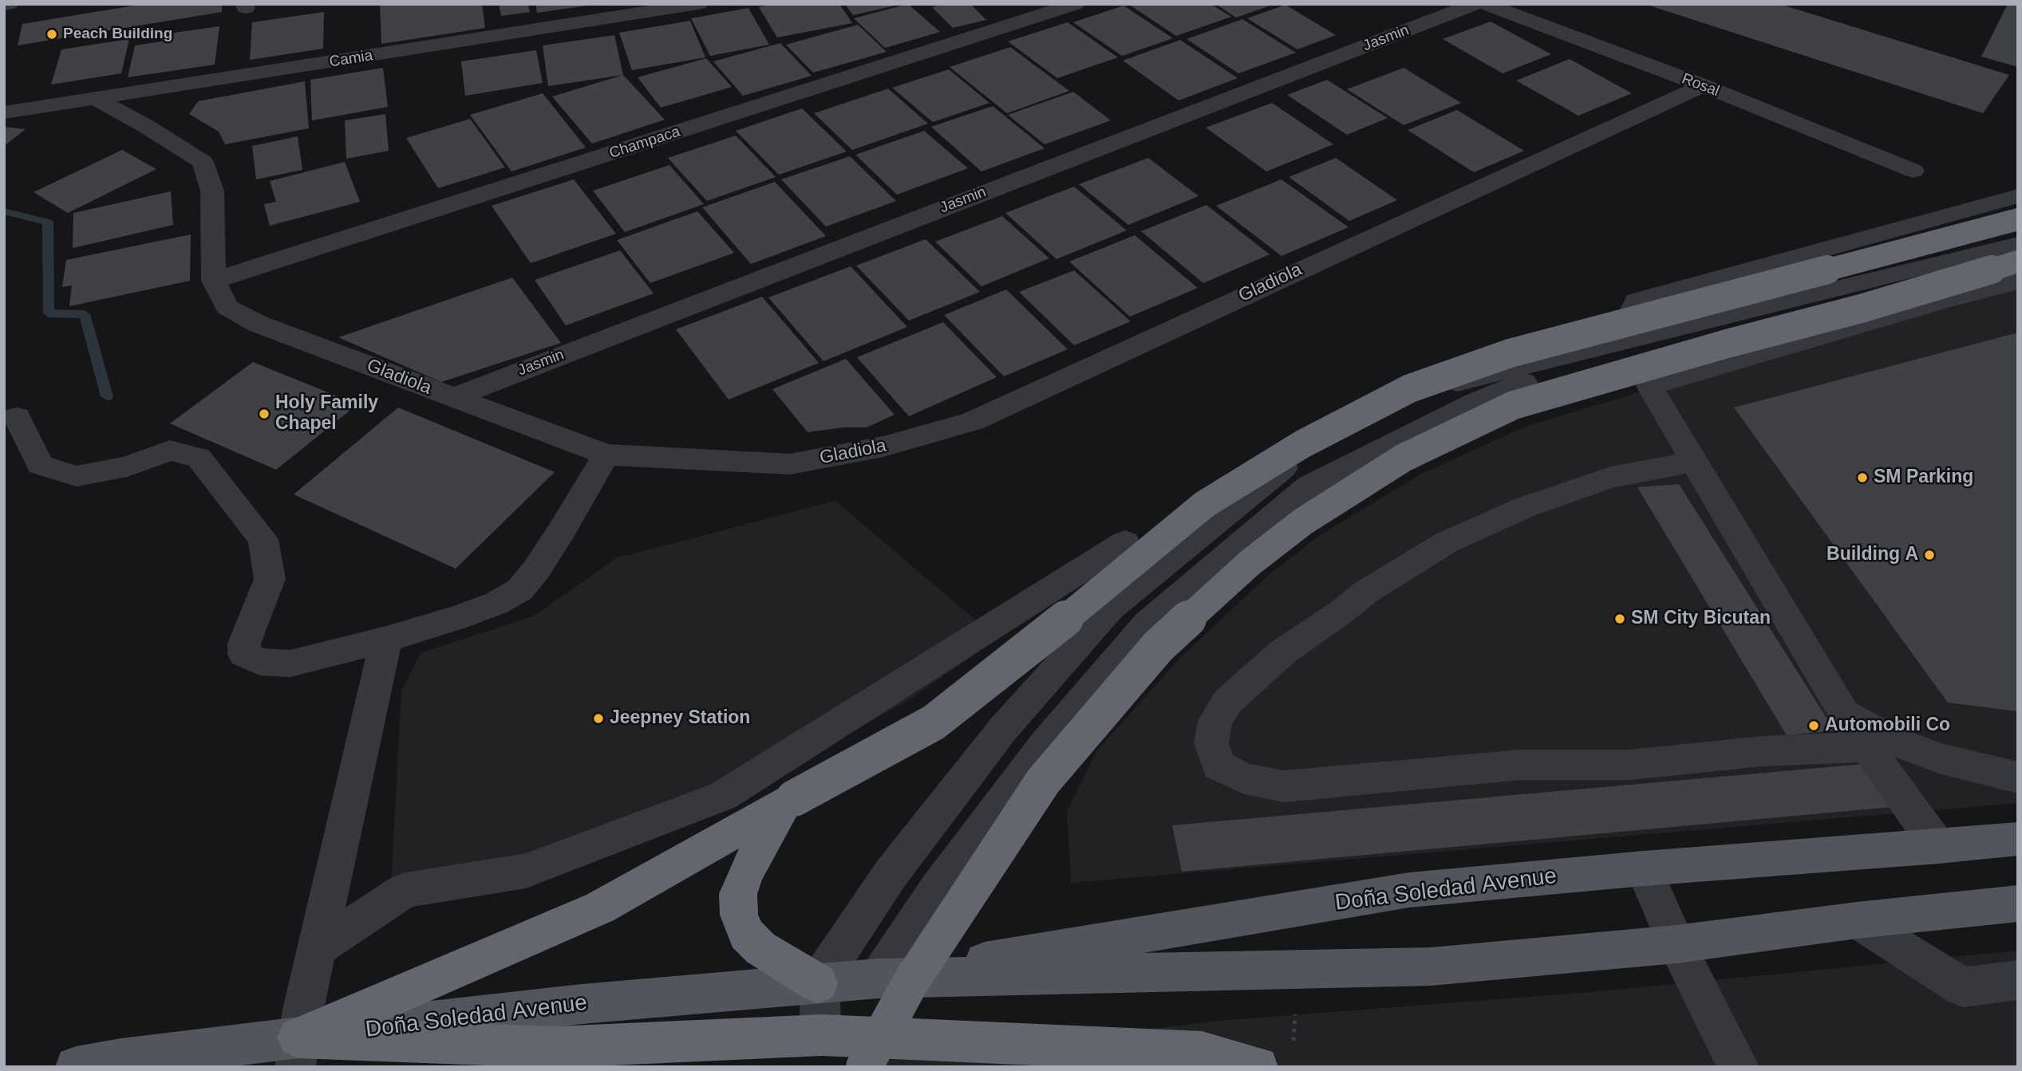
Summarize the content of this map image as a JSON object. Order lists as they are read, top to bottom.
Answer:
{
  "streets": {
    "main road": ["Doña Soledad Avenue"],
    "street": [
      "Jasmin",
      "Camia",
      "Rosal",
      "Champaca",
      "Gladiola"
    ]
  },
  "crossings": [
    ["Jasmin", "Gladiola"],
    ["Camia", "Gladiola"],
    ["Rosal", "Gladiola"],
    ["Champaca", "Gladiola"]
  ],
  "places": [
    "Peach Building",
    "Holy Family Chapel",
    "SM Parking",
    "Building A",
    "SM City Bicutan",
    "Jeepney Station",
    "Automobili Co"
  ]
}
